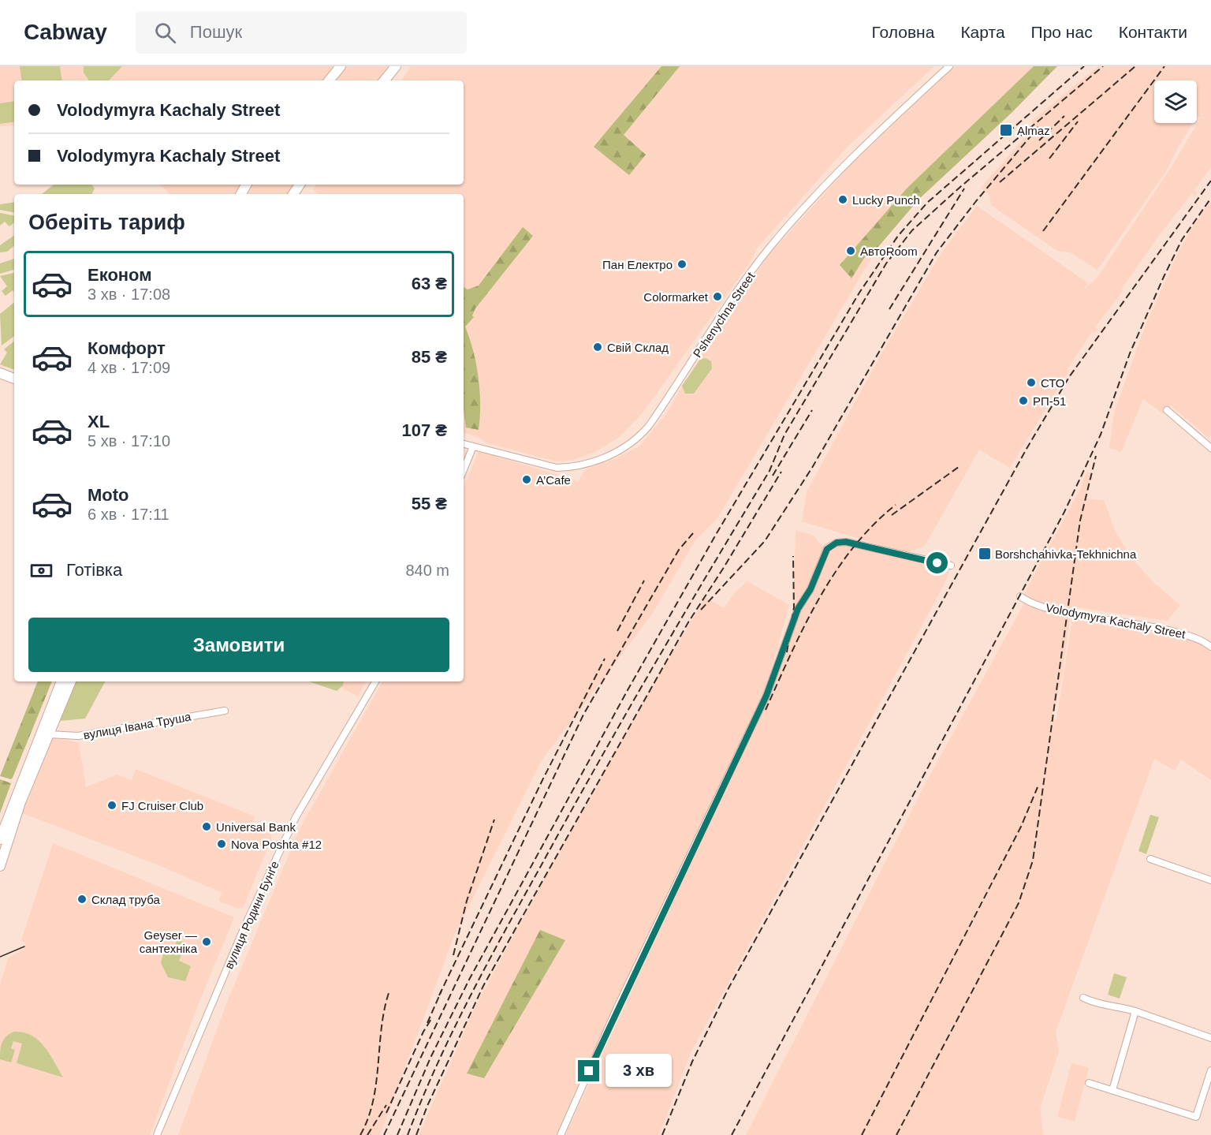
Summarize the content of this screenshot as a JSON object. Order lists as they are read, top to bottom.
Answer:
{
  "streets": {
    "street": [
      "Pshenychna Street",
      "Volodymyra Kachaly Street",
      "вулиця Івана Труша",
      "вулиця Родини Бунґе"
    ]
  },
  "places": {
    "transit": ["Almaz", "Borshchahivka-Tekhnichna"],
    "other": [
      "Lucky Punch",
      "АвтоRoom",
      "Пан Електро",
      "Colormarket",
      "Свій Склад",
      "СТО",
      "РП-51",
      "A’Cafe",
      "FJ Cruiser Club",
      "Universal Bank",
      "Nova Poshta #12",
      "Склад труба",
      "Geyser — сантехніка"
    ]
  },
  "page": {
    "header": "Cabway",
    "search": "Пошук",
    "nav": [
      "Головна",
      "Карта",
      "Про нас",
      "Контакти"
    ],
    "banner": ["Volodymyra Kachaly Street", "Volodymyra Kachaly Street"],
    "heading": "Оберіть тариф",
    "list": [
      {
        "name": "Економ",
        "note": "3 хв · 17:08",
        "value": "63 ₴"
      },
      {
        "name": "Комфорт",
        "note": "4 хв · 17:09",
        "value": "85 ₴"
      },
      {
        "name": "XL",
        "note": "5 хв · 17:10",
        "value": "107 ₴"
      },
      {
        "name": "Moto",
        "note": "6 хв · 17:11",
        "value": "55 ₴"
      }
    ],
    "pay": ["Готівка", "840 m"],
    "buttons": "Замовити",
    "bubble": "3 хв"
  }
}
